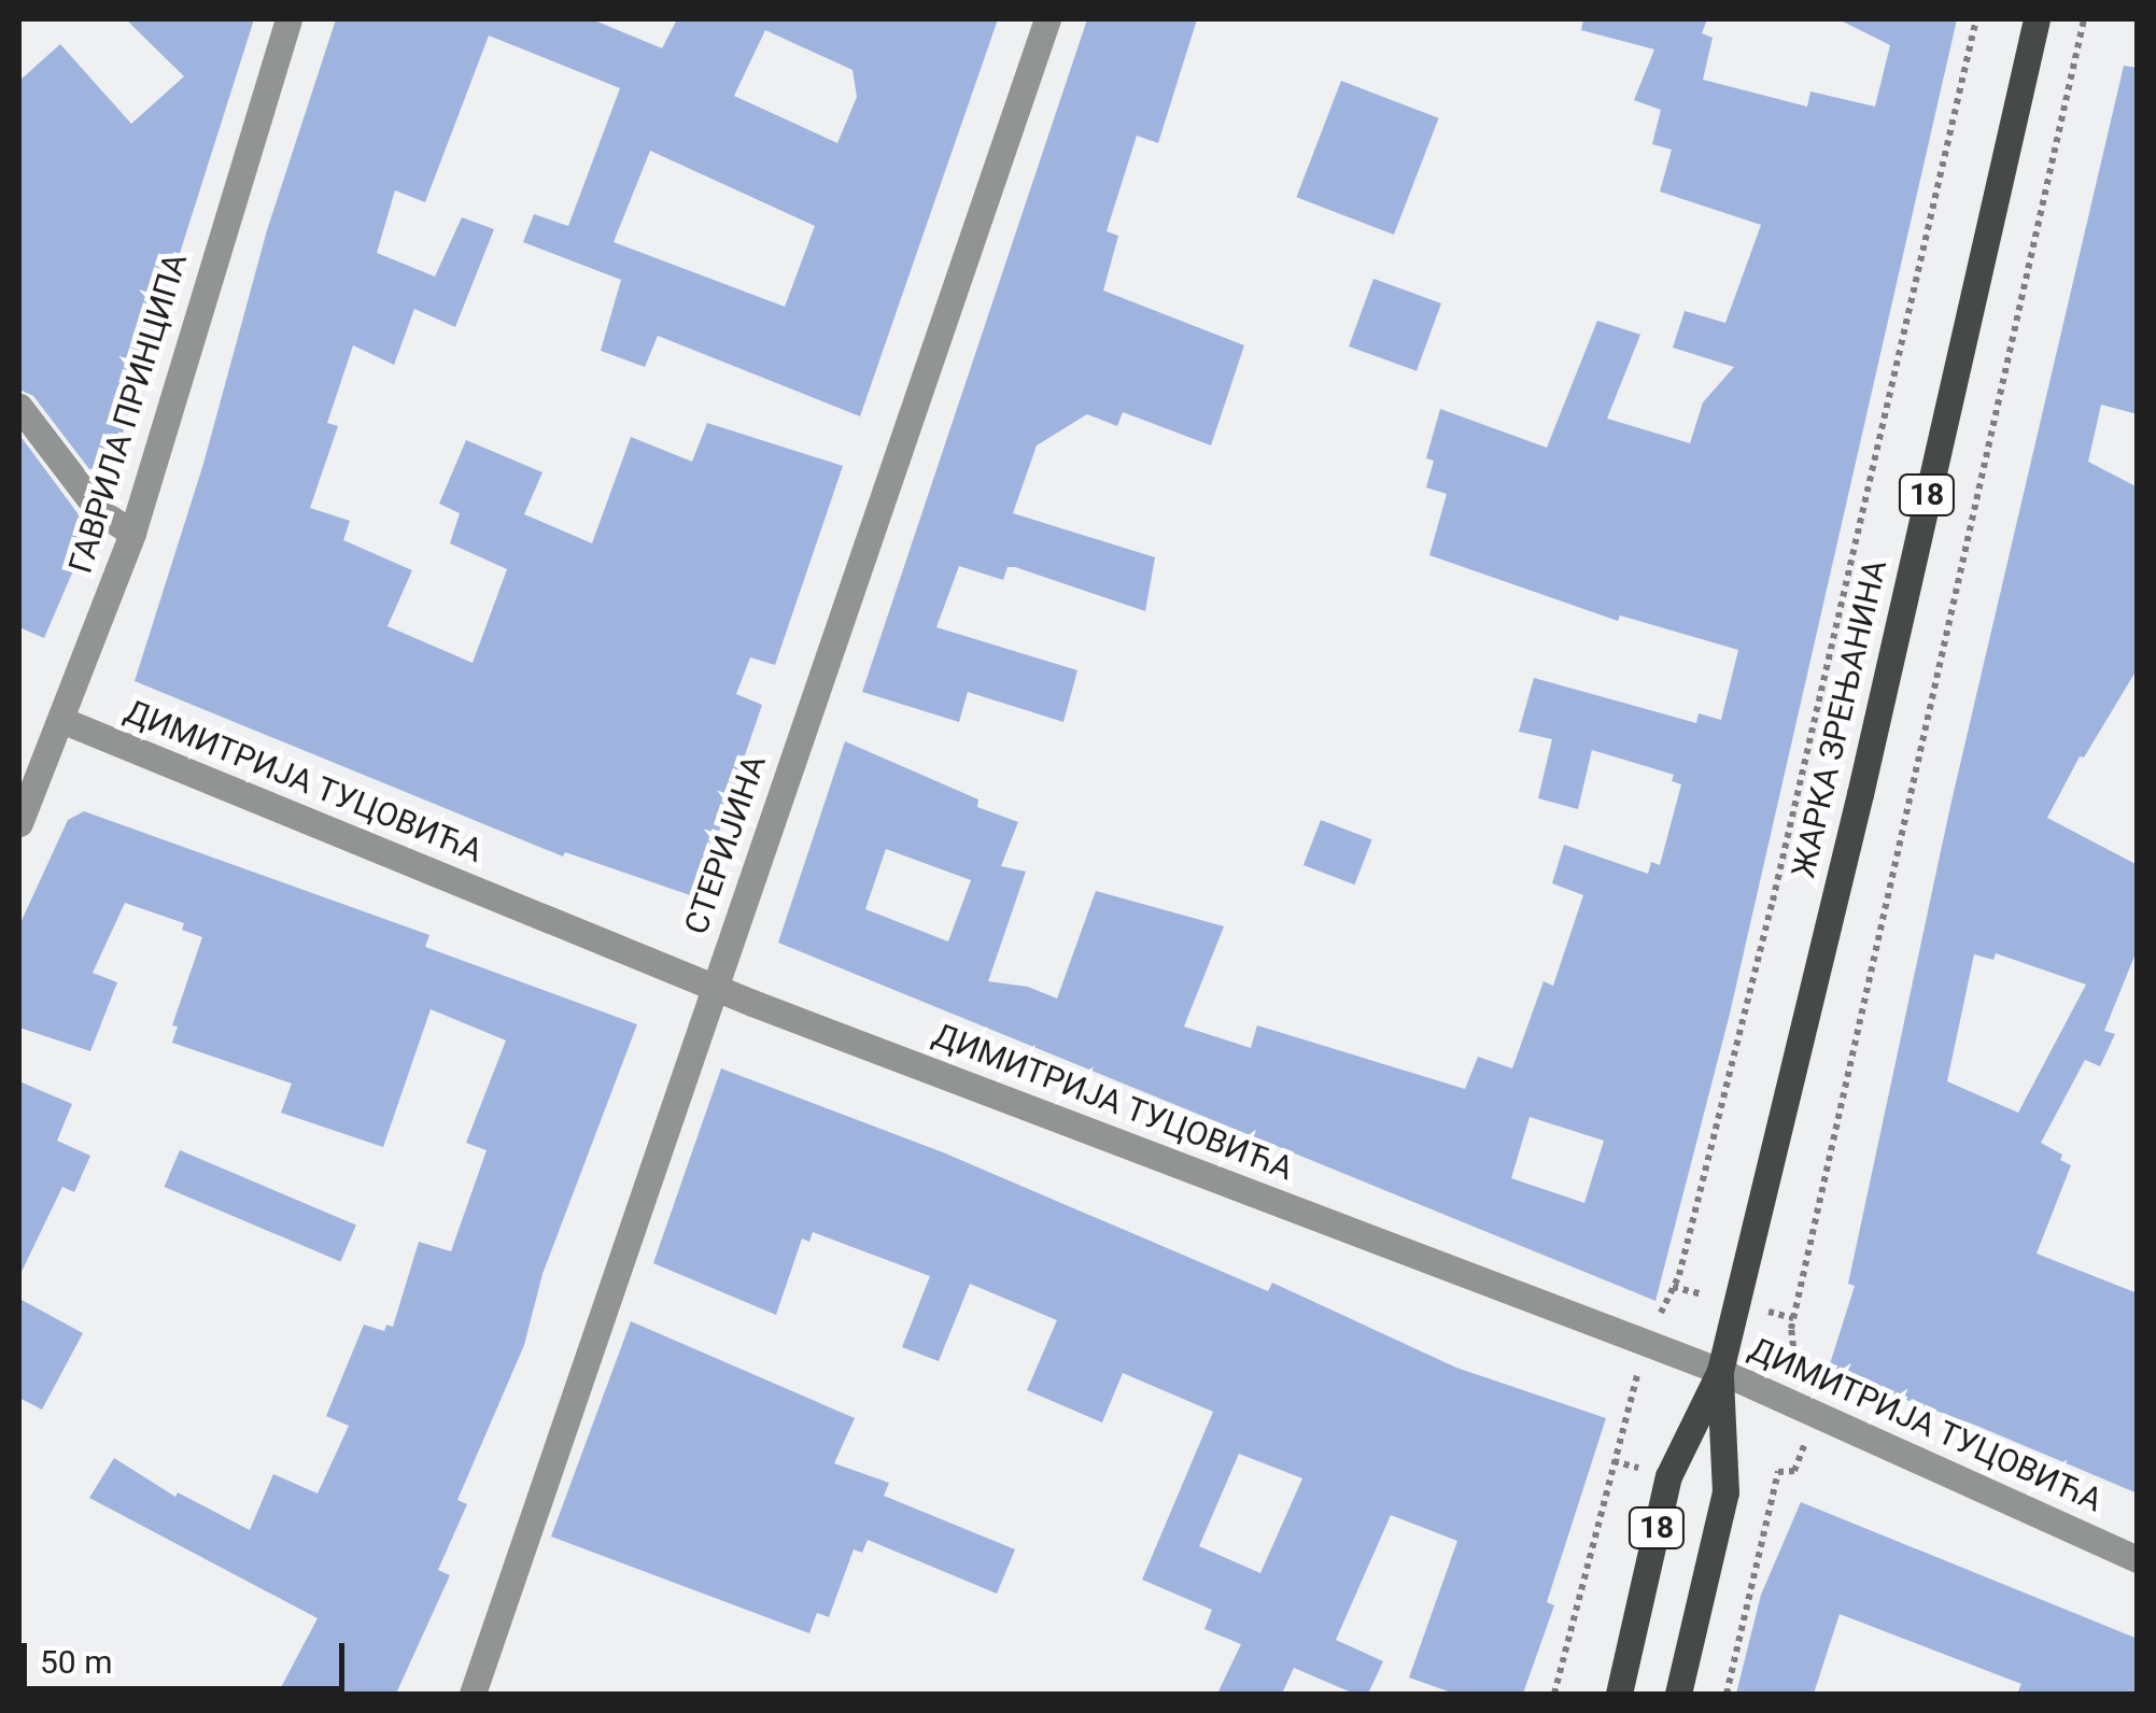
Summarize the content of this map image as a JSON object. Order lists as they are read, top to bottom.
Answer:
{
  "streets": {
    "main road": ["18", "ЖАРКА ЗРЕЊАНИНА"],
    "street": ["ГАВРИЛА ПРИНЦИПА", "ДИМИТРИЈА ТУЦОВИЋА", "СТЕРИЈИНА"]
  },
  "crossings": [
    ["ГАВРИЛА ПРИНЦИПА", "ДИМИТРИЈА ТУЦОВИЋА"],
    ["ЖАРКА ЗРЕЊАНИНА", "ДИМИТРИЈА ТУЦОВИЋА"],
    ["ДИМИТРИЈА ТУЦОВИЋА", "СТЕРИЈИНА"]
  ],
  "scale_bar": "50 m"
}
